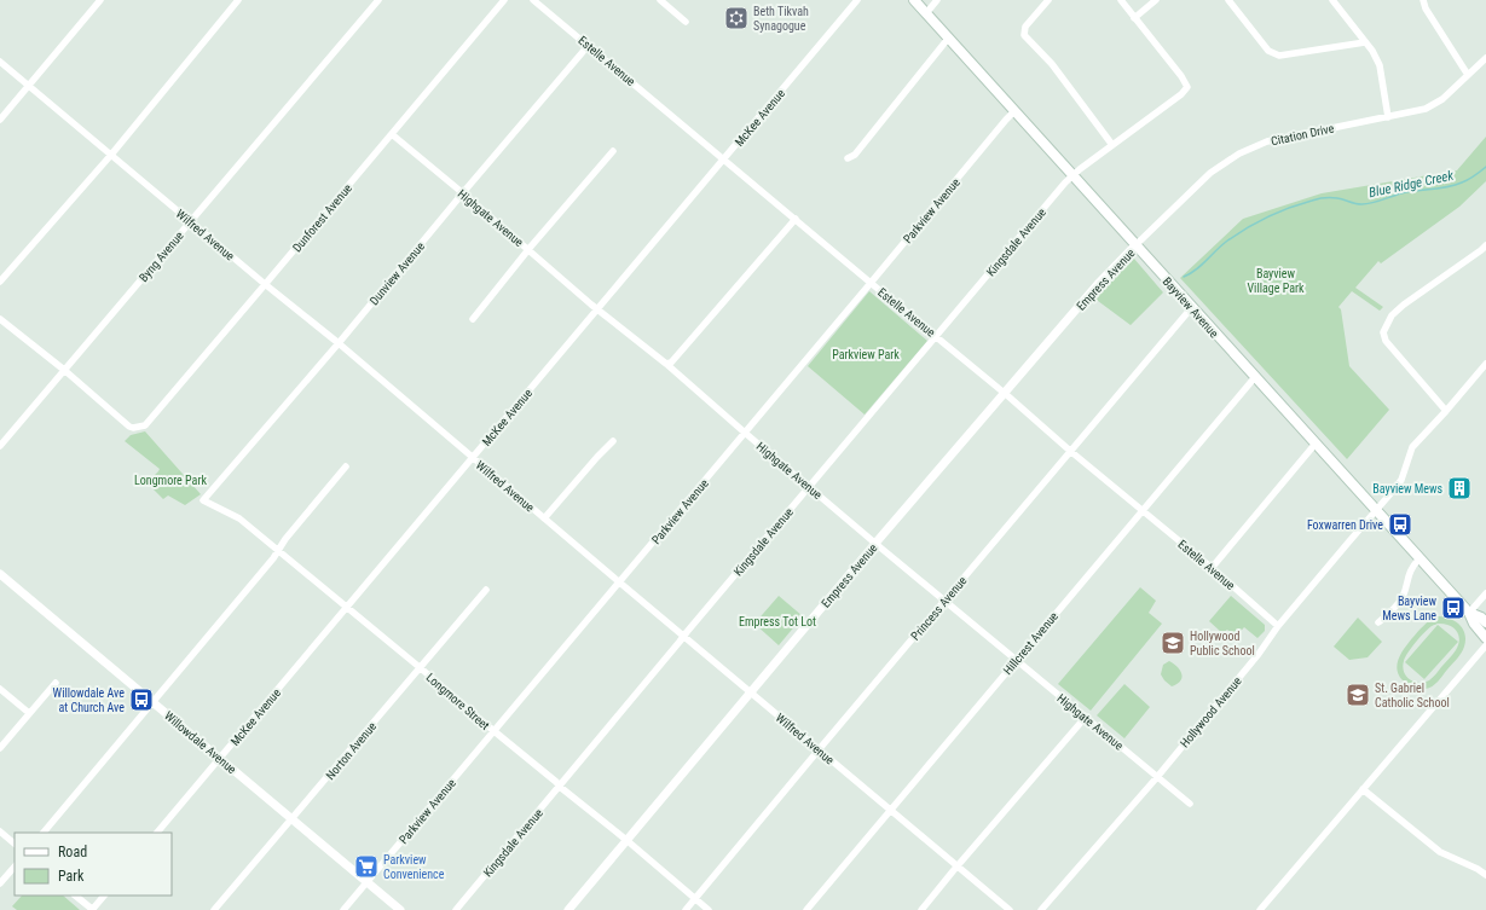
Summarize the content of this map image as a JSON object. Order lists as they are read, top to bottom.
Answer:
{
  "streets": {
    "main road": ["Bayview Avenue"],
    "street": [
      "Estelle Avenue",
      "McKee Avenue",
      "Citation Drive",
      "Parkview Avenue",
      "Dunforest Avenue",
      "Highgate Avenue",
      "Wilfred Avenue",
      "Kingsdale Avenue",
      "Byng Avenue",
      "Dunview Avenue",
      "Empress Avenue",
      "Princess Avenue",
      "Hillcrest Avenue",
      "Longmore Street",
      "Hollywood Avenue",
      "Willowdale Avenue",
      "Norton Avenue"
    ]
  },
  "crossings": [
    ["Estelle Avenue", "McKee Avenue"],
    ["Estelle Avenue", "Parkview Avenue"],
    ["Estelle Avenue", "Kingsdale Avenue"],
    ["Estelle Avenue", "Dunview Avenue"],
    ["Estelle Avenue", "Empress Avenue"],
    ["Estelle Avenue", "Princess Avenue"],
    ["Estelle Avenue", "Hillcrest Avenue"],
    ["Estelle Avenue", "Hollywood Avenue"],
    ["McKee Avenue", "Highgate Avenue"],
    ["McKee Avenue", "Wilfred Avenue"],
    ["McKee Avenue", "Longmore Street"],
    ["McKee Avenue", "Willowdale Avenue"],
    ["Citation Drive", "Empress Avenue"],
    ["Citation Drive", "Bayview Avenue"],
    ["Parkview Avenue", "Highgate Avenue"],
    ["Parkview Avenue", "Wilfred Avenue"],
    ["Parkview Avenue", "Bayview Avenue"],
    ["Parkview Avenue", "Longmore Street"],
    ["Parkview Avenue", "Willowdale Avenue"],
    ["Dunforest Avenue", "Highgate Avenue"],
    ["Dunforest Avenue", "Wilfred Avenue"],
    ["Dunforest Avenue", "Byng Avenue"],
    ["Highgate Avenue", "Kingsdale Avenue"],
    ["Highgate Avenue", "Dunview Avenue"],
    ["Highgate Avenue", "Empress Avenue"],
    ["Highgate Avenue", "Princess Avenue"],
    ["Highgate Avenue", "Hillcrest Avenue"],
    ["Highgate Avenue", "Hollywood Avenue"],
    ["Wilfred Avenue", "Kingsdale Avenue"],
    ["Wilfred Avenue", "Byng Avenue"],
    ["Wilfred Avenue", "Dunview Avenue"],
    ["Wilfred Avenue", "Empress Avenue"],
    ["Wilfred Avenue", "Princess Avenue"],
    ["Wilfred Avenue", "Hillcrest Avenue"],
    ["Kingsdale Avenue", "Bayview Avenue"],
    ["Kingsdale Avenue", "Longmore Street"],
    ["Dunview Avenue", "Longmore Street"],
    ["Empress Avenue", "Bayview Avenue"],
    ["Empress Avenue", "Longmore Street"],
    ["Bayview Avenue", "Princess Avenue"],
    ["Bayview Avenue", "Hillcrest Avenue"],
    ["Bayview Avenue", "Hollywood Avenue"],
    ["Princess Avenue", "Longmore Street"],
    ["Longmore Street", "Norton Avenue"],
    ["Willowdale Avenue", "Norton Avenue"]
  ],
  "water": ["Blue Ridge Creek"],
  "parks": [
    "Bayview Village Park",
    "Parkview Park",
    "Longmore Park",
    "Empress Tot Lot"
  ],
  "places": {
    "synagogue": ["Beth Tikvah Synagogue"],
    "building": ["Bayview Mews"],
    "bus stop": ["Foxwarren Drive", "Bayview Mews Lane", "Willowdale Ave at Church Ave"],
    "school or university": ["Hollywood Public School", "St. Gabriel Catholic School"],
    "supermarket": ["Parkview Convenience"]
  },
  "legend": ["Road", "Park"]
}
